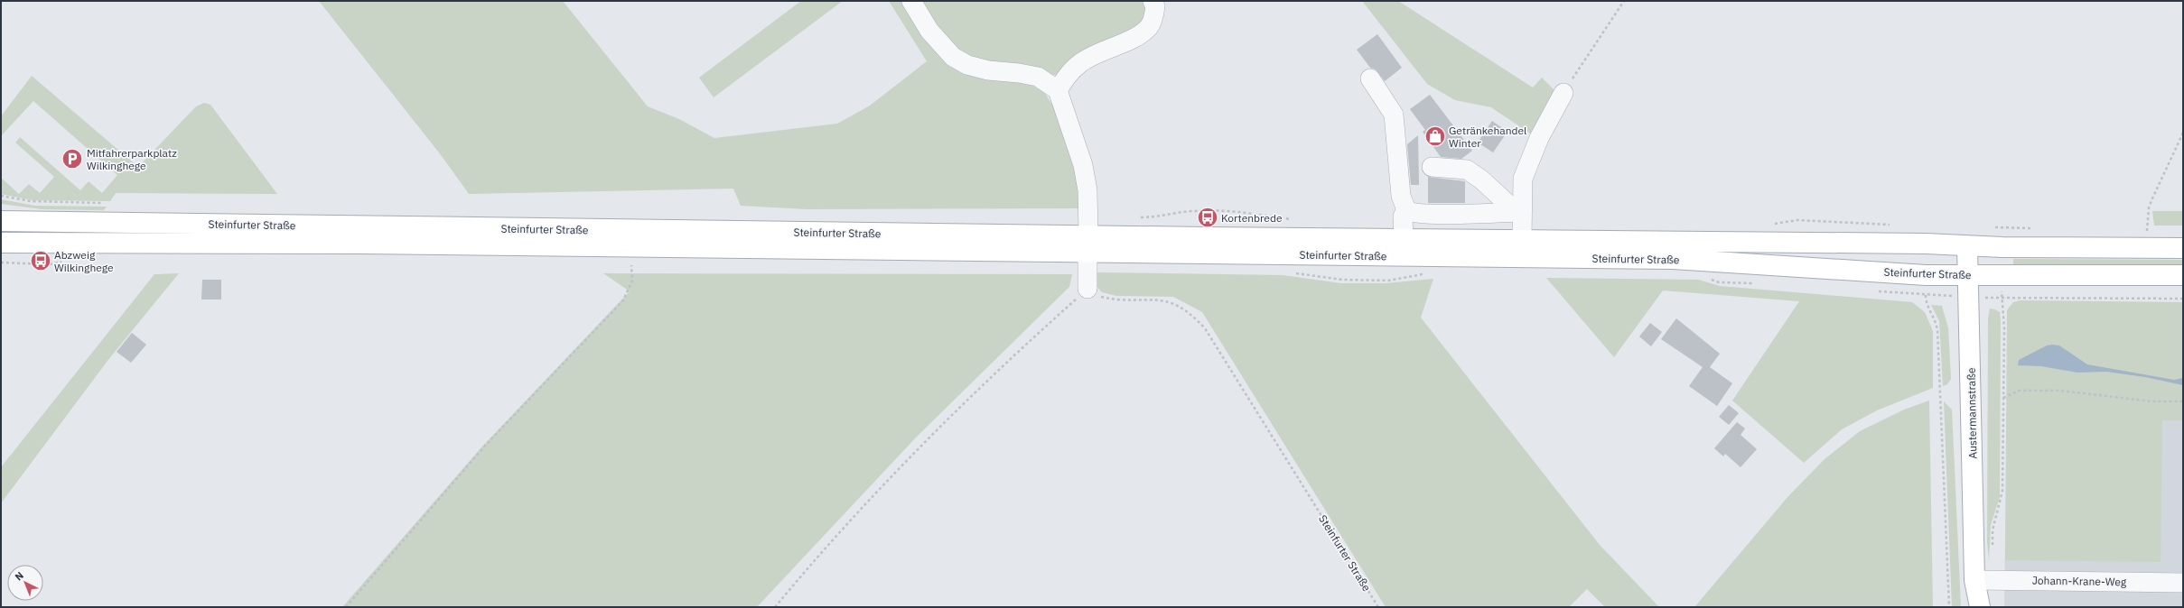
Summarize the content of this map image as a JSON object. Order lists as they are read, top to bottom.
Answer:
{
  "streets": {
    "main road": ["Steinfurter Straße", "Austermannstraße"],
    "street": ["Johann-Krane-Weg"]
  },
  "crossings": [
    ["Steinfurter Straße", "Austermannstraße"],
    ["Austermannstraße", "Johann-Krane-Weg"]
  ],
  "places": {
    "shop": ["Getränkehandel Winter"],
    "parking": ["Mitfahrerparkplatz Wilkinghege"],
    "bus stop": ["Kortenbrede", "Abzweig Wilkinghege"]
  },
  "north": "top left"
}
